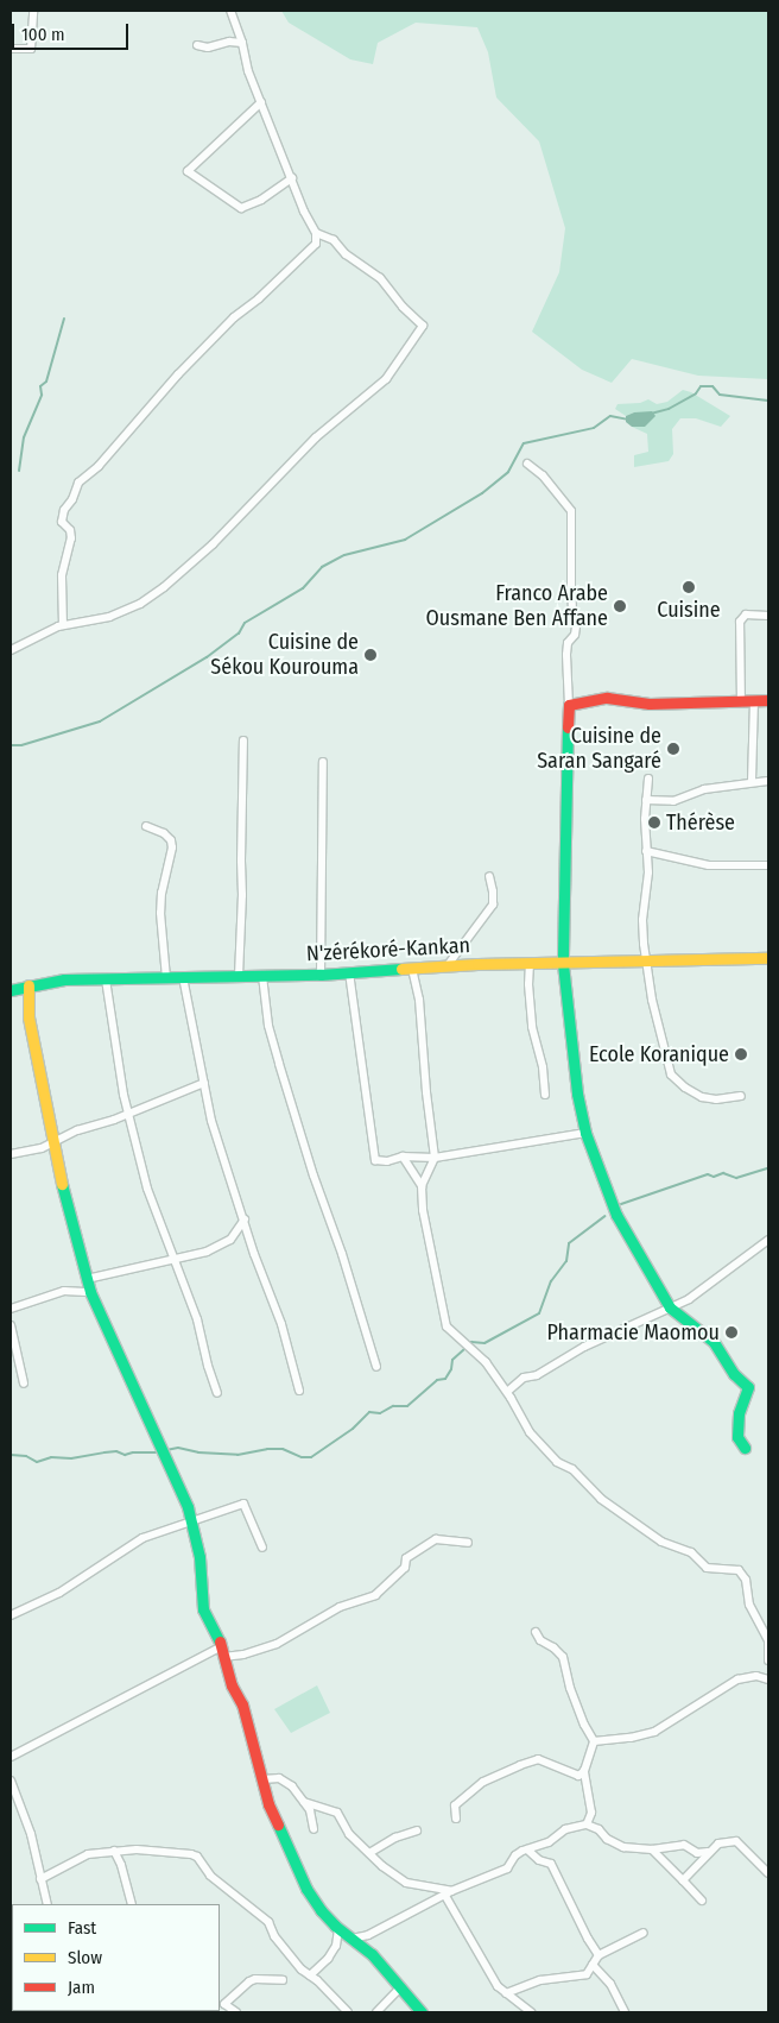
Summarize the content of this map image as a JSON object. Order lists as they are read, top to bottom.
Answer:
{
  "streets": {
    "main road": ["N'zérékoré-Kankan"]
  },
  "places": [
    "Cuisine",
    "Franco Arabe Ousmane Ben Affane",
    "Cuisine de Sékou Kourouma",
    "Cuisine de Saran Sangaré",
    "Thérèse",
    "Ecole Koranique",
    "Pharmacie Maomou"
  ],
  "legend": ["Fast", "Slow", "Jam"],
  "scale_bar": "100 m"
}
